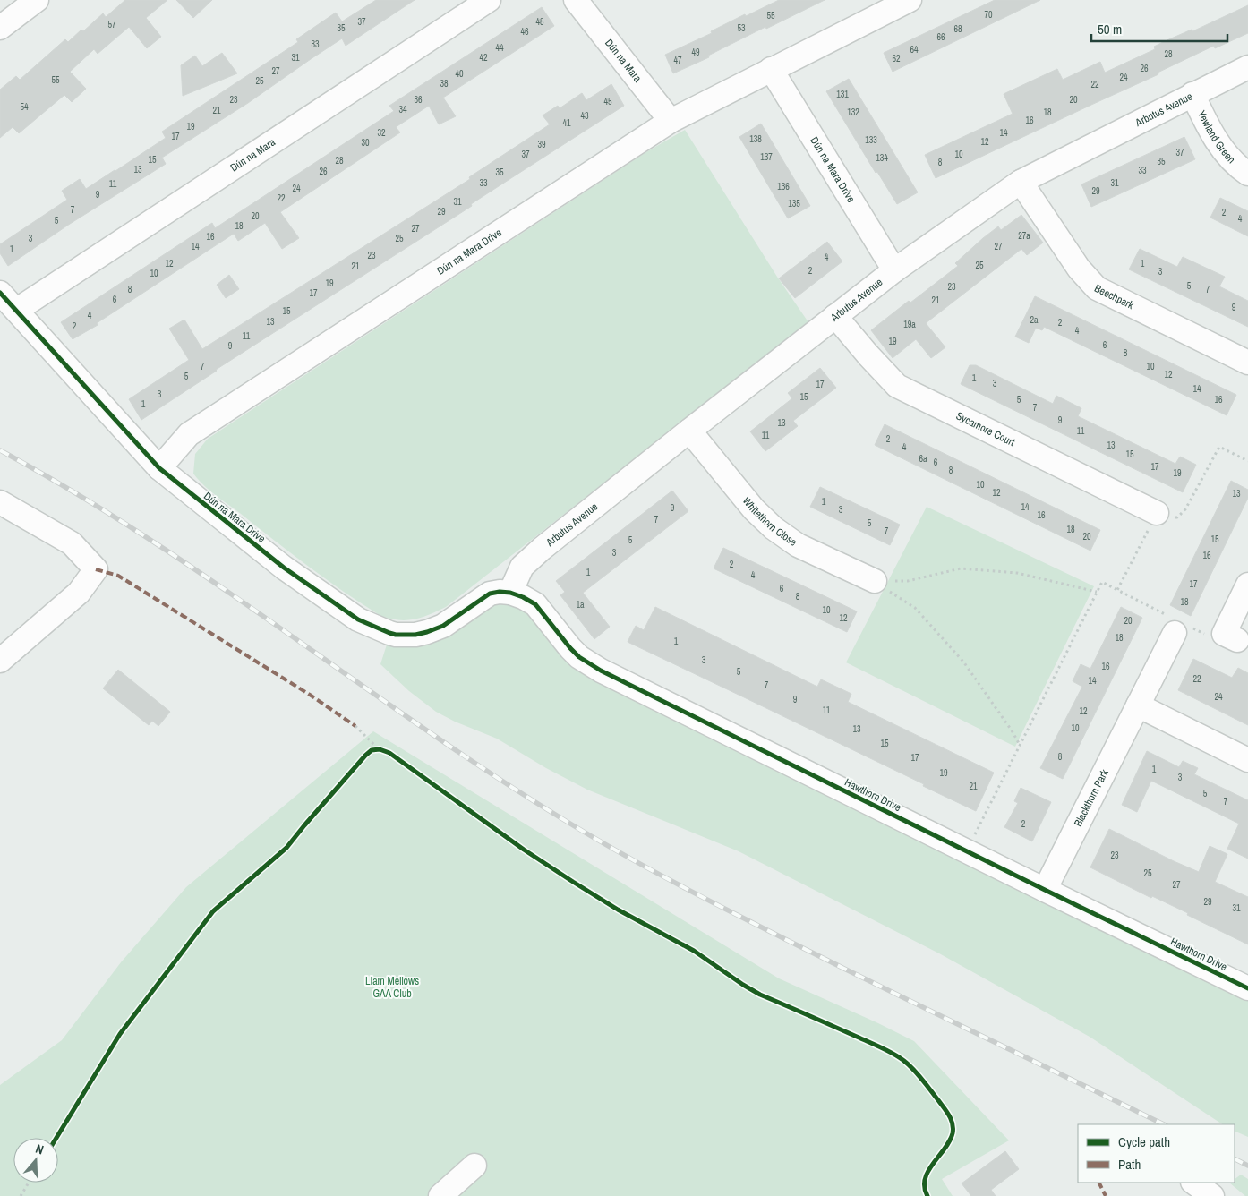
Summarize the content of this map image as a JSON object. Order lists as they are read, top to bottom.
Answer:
{
  "streets": {
    "street": [
      "Dún na Mara",
      "Arbutus Avenue",
      "Yewland Green",
      "Dún na Mara Drive",
      "Beechpark",
      "Sycamore Court",
      "Whitethorn Close",
      "Hawthorn Drive",
      "Blackthorn Park"
    ]
  },
  "crossings": [
    ["Dún na Mara", "Dún na Mara Drive"],
    ["Arbutus Avenue", "Yewland Green"],
    ["Arbutus Avenue", "Dún na Mara Drive"],
    ["Arbutus Avenue", "Beechpark"],
    ["Arbutus Avenue", "Sycamore Court"],
    ["Arbutus Avenue", "Whitethorn Close"],
    ["Arbutus Avenue", "Hawthorn Drive"],
    ["Dún na Mara Drive", "Hawthorn Drive"],
    ["Hawthorn Drive", "Blackthorn Park"]
  ],
  "parks": ["Liam Mellows GAA Club"],
  "house_numbers": [
    "70",
    "55",
    "37",
    "48",
    "57",
    "35",
    "53",
    "68",
    "46",
    "66",
    "33",
    "44",
    "64",
    "49",
    "28",
    "31",
    "42",
    "62",
    "47",
    "26",
    "27",
    "40",
    "24",
    "55",
    "25",
    "38",
    "22",
    "131",
    "23",
    "36",
    "20",
    "45",
    "54",
    "34",
    "21",
    "132",
    "18",
    "43",
    "16",
    "41",
    "19",
    "32",
    "14",
    "17",
    "138",
    "133",
    "12",
    "30",
    "39",
    "37",
    "37",
    "10",
    "137",
    "134",
    "15",
    "28",
    "35",
    "8",
    "13",
    "33",
    "26",
    "35",
    "33",
    "31",
    "11",
    "136",
    "24",
    "29",
    "9",
    "22",
    "31",
    "135",
    "7",
    "29",
    "2",
    "20",
    "4",
    "5",
    "18",
    "27",
    "27a",
    "16",
    "3",
    "25",
    "14",
    "27",
    "1",
    "23",
    "4",
    "12",
    "1",
    "25",
    "21",
    "2",
    "3",
    "10",
    "19",
    "5",
    "23",
    "8",
    "7",
    "17",
    "6",
    "21",
    "9",
    "15",
    "4",
    "2a",
    "13",
    "2",
    "19a",
    "2",
    "4",
    "11",
    "19",
    "6",
    "9",
    "8",
    "7",
    "10",
    "12",
    "5",
    "1",
    "3",
    "17",
    "14",
    "3",
    "15",
    "5",
    "16",
    "1",
    "7",
    "9",
    "13",
    "11",
    "11",
    "2",
    "13",
    "4",
    "15",
    "6a",
    "6",
    "17",
    "8",
    "19",
    "10",
    "12",
    "13",
    "1",
    "14",
    "9",
    "3",
    "16",
    "7",
    "5",
    "18",
    "7",
    "20",
    "15",
    "5",
    "3",
    "16",
    "2",
    "1",
    "4",
    "17",
    "6",
    "8",
    "18",
    "1a",
    "10",
    "12",
    "20",
    "18",
    "1",
    "3",
    "16",
    "5",
    "22",
    "14",
    "7",
    "24",
    "9",
    "11",
    "12",
    "10",
    "13",
    "15",
    "8",
    "17",
    "1",
    "19",
    "3",
    "21",
    "5",
    "7",
    "2",
    "23",
    "25",
    "27",
    "29",
    "31"
  ],
  "legend": ["Cycle path", "Path"],
  "scale_bar": "50 m",
  "north": "top"
}
